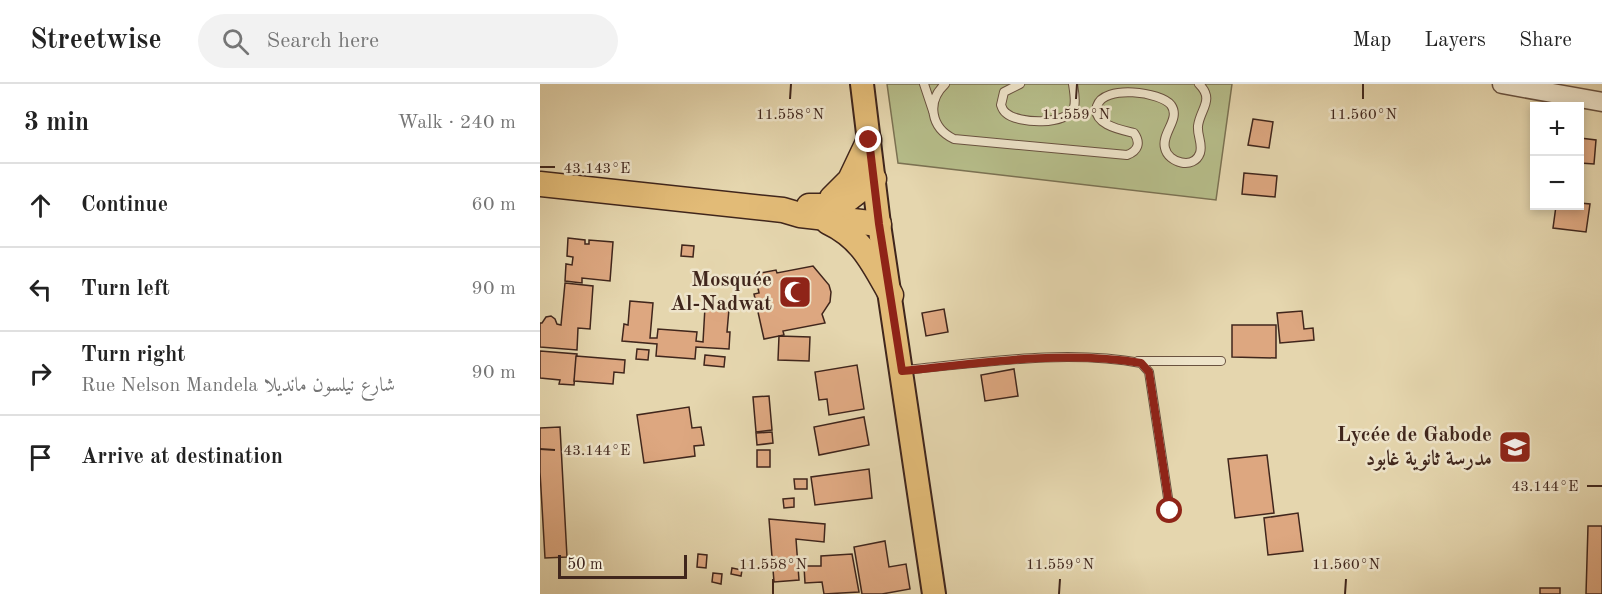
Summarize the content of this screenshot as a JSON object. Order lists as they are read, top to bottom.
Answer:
{
  "places": {
    "mosque": ["Mosquée Al-Nadwat"],
    "school or university": ["Lycée de Gabode مدرسة ثانوية غابود"]
  },
  "scale_bar": "50 m",
  "page": {
    "header": "Streetwise",
    "search": "Search here",
    "nav": ["Map", "Layers", "Share"],
    "heading": ["3 min", "Walk · 240 m"],
    "map_buttons": ["+", "−"],
    "list": [
      ["Continue", "60 m"],
      ["Turn left", "90 m"],
      ["Turn right", "Rue Nelson Mandela شارع نيلسون مانديلا", "90 m"],
      "Arrive at destination"
    ],
    "scale": "50 m"
  },
  "coordinates": [
    "11.558°N",
    "11.559°N",
    "11.560°N",
    "43.143°E",
    "43.144°E"
  ]
}
